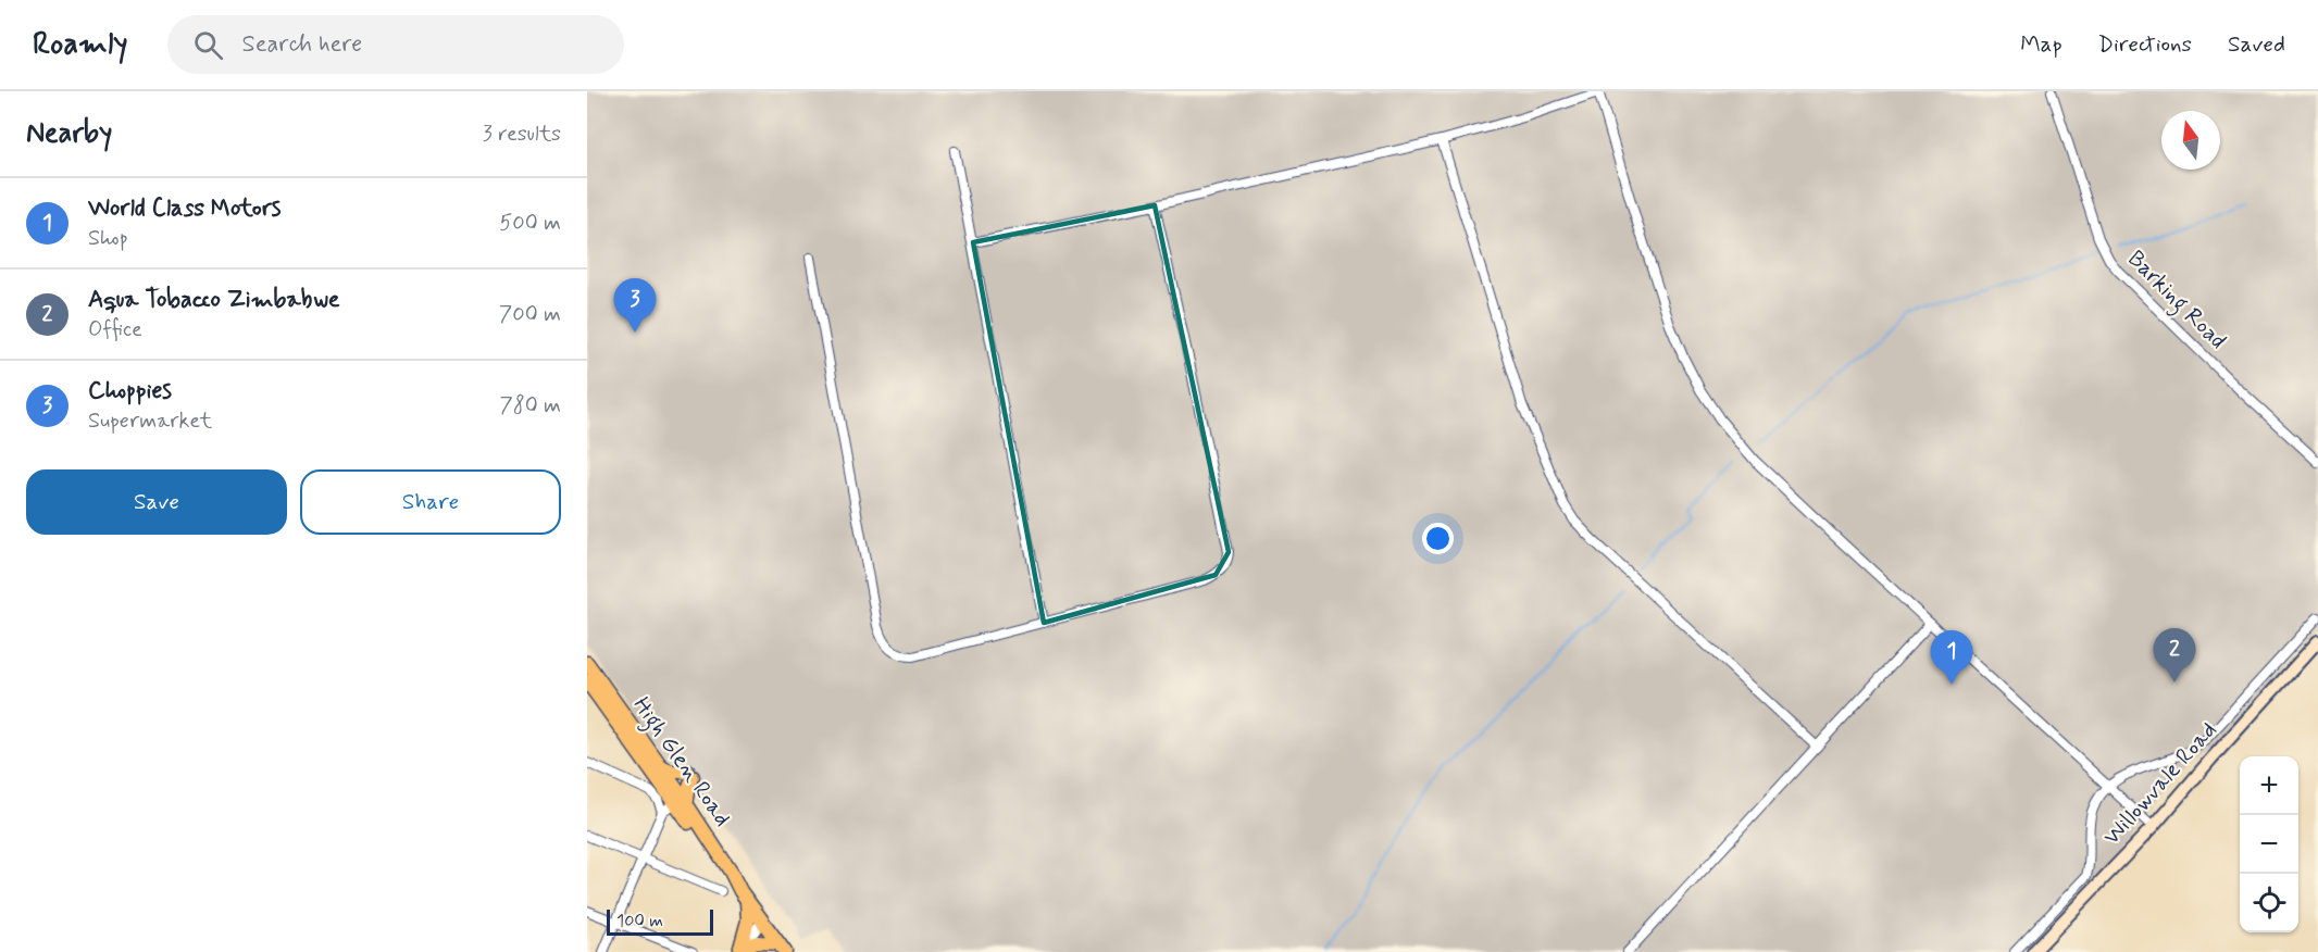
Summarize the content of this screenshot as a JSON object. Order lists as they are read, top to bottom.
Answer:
{
  "streets": {
    "main road": ["High Glen Road", "Willowvale Road"],
    "street": ["Barking Road"]
  },
  "scale_bar": "100 m",
  "north": "top",
  "page": {
    "header": "Roamly",
    "search": "Search here",
    "nav": ["Map", "Directions", "Saved"],
    "heading": ["Nearby", "3 results"],
    "list": [
      {
        "mark": "1",
        "name": "World Class Motors",
        "note": "Shop",
        "value": "500 m"
      },
      {
        "mark": "2",
        "name": "Aqua Tobacco Zimbabwe",
        "note": "Office",
        "value": "700 m"
      },
      {
        "mark": "3",
        "name": "Choppies",
        "note": "Supermarket",
        "value": "780 m"
      }
    ],
    "pins": ["3", "2", "1"],
    "buttons": ["Save", "Share"],
    "map_buttons": ["+", "−"],
    "scale": "100 m"
  }
}
